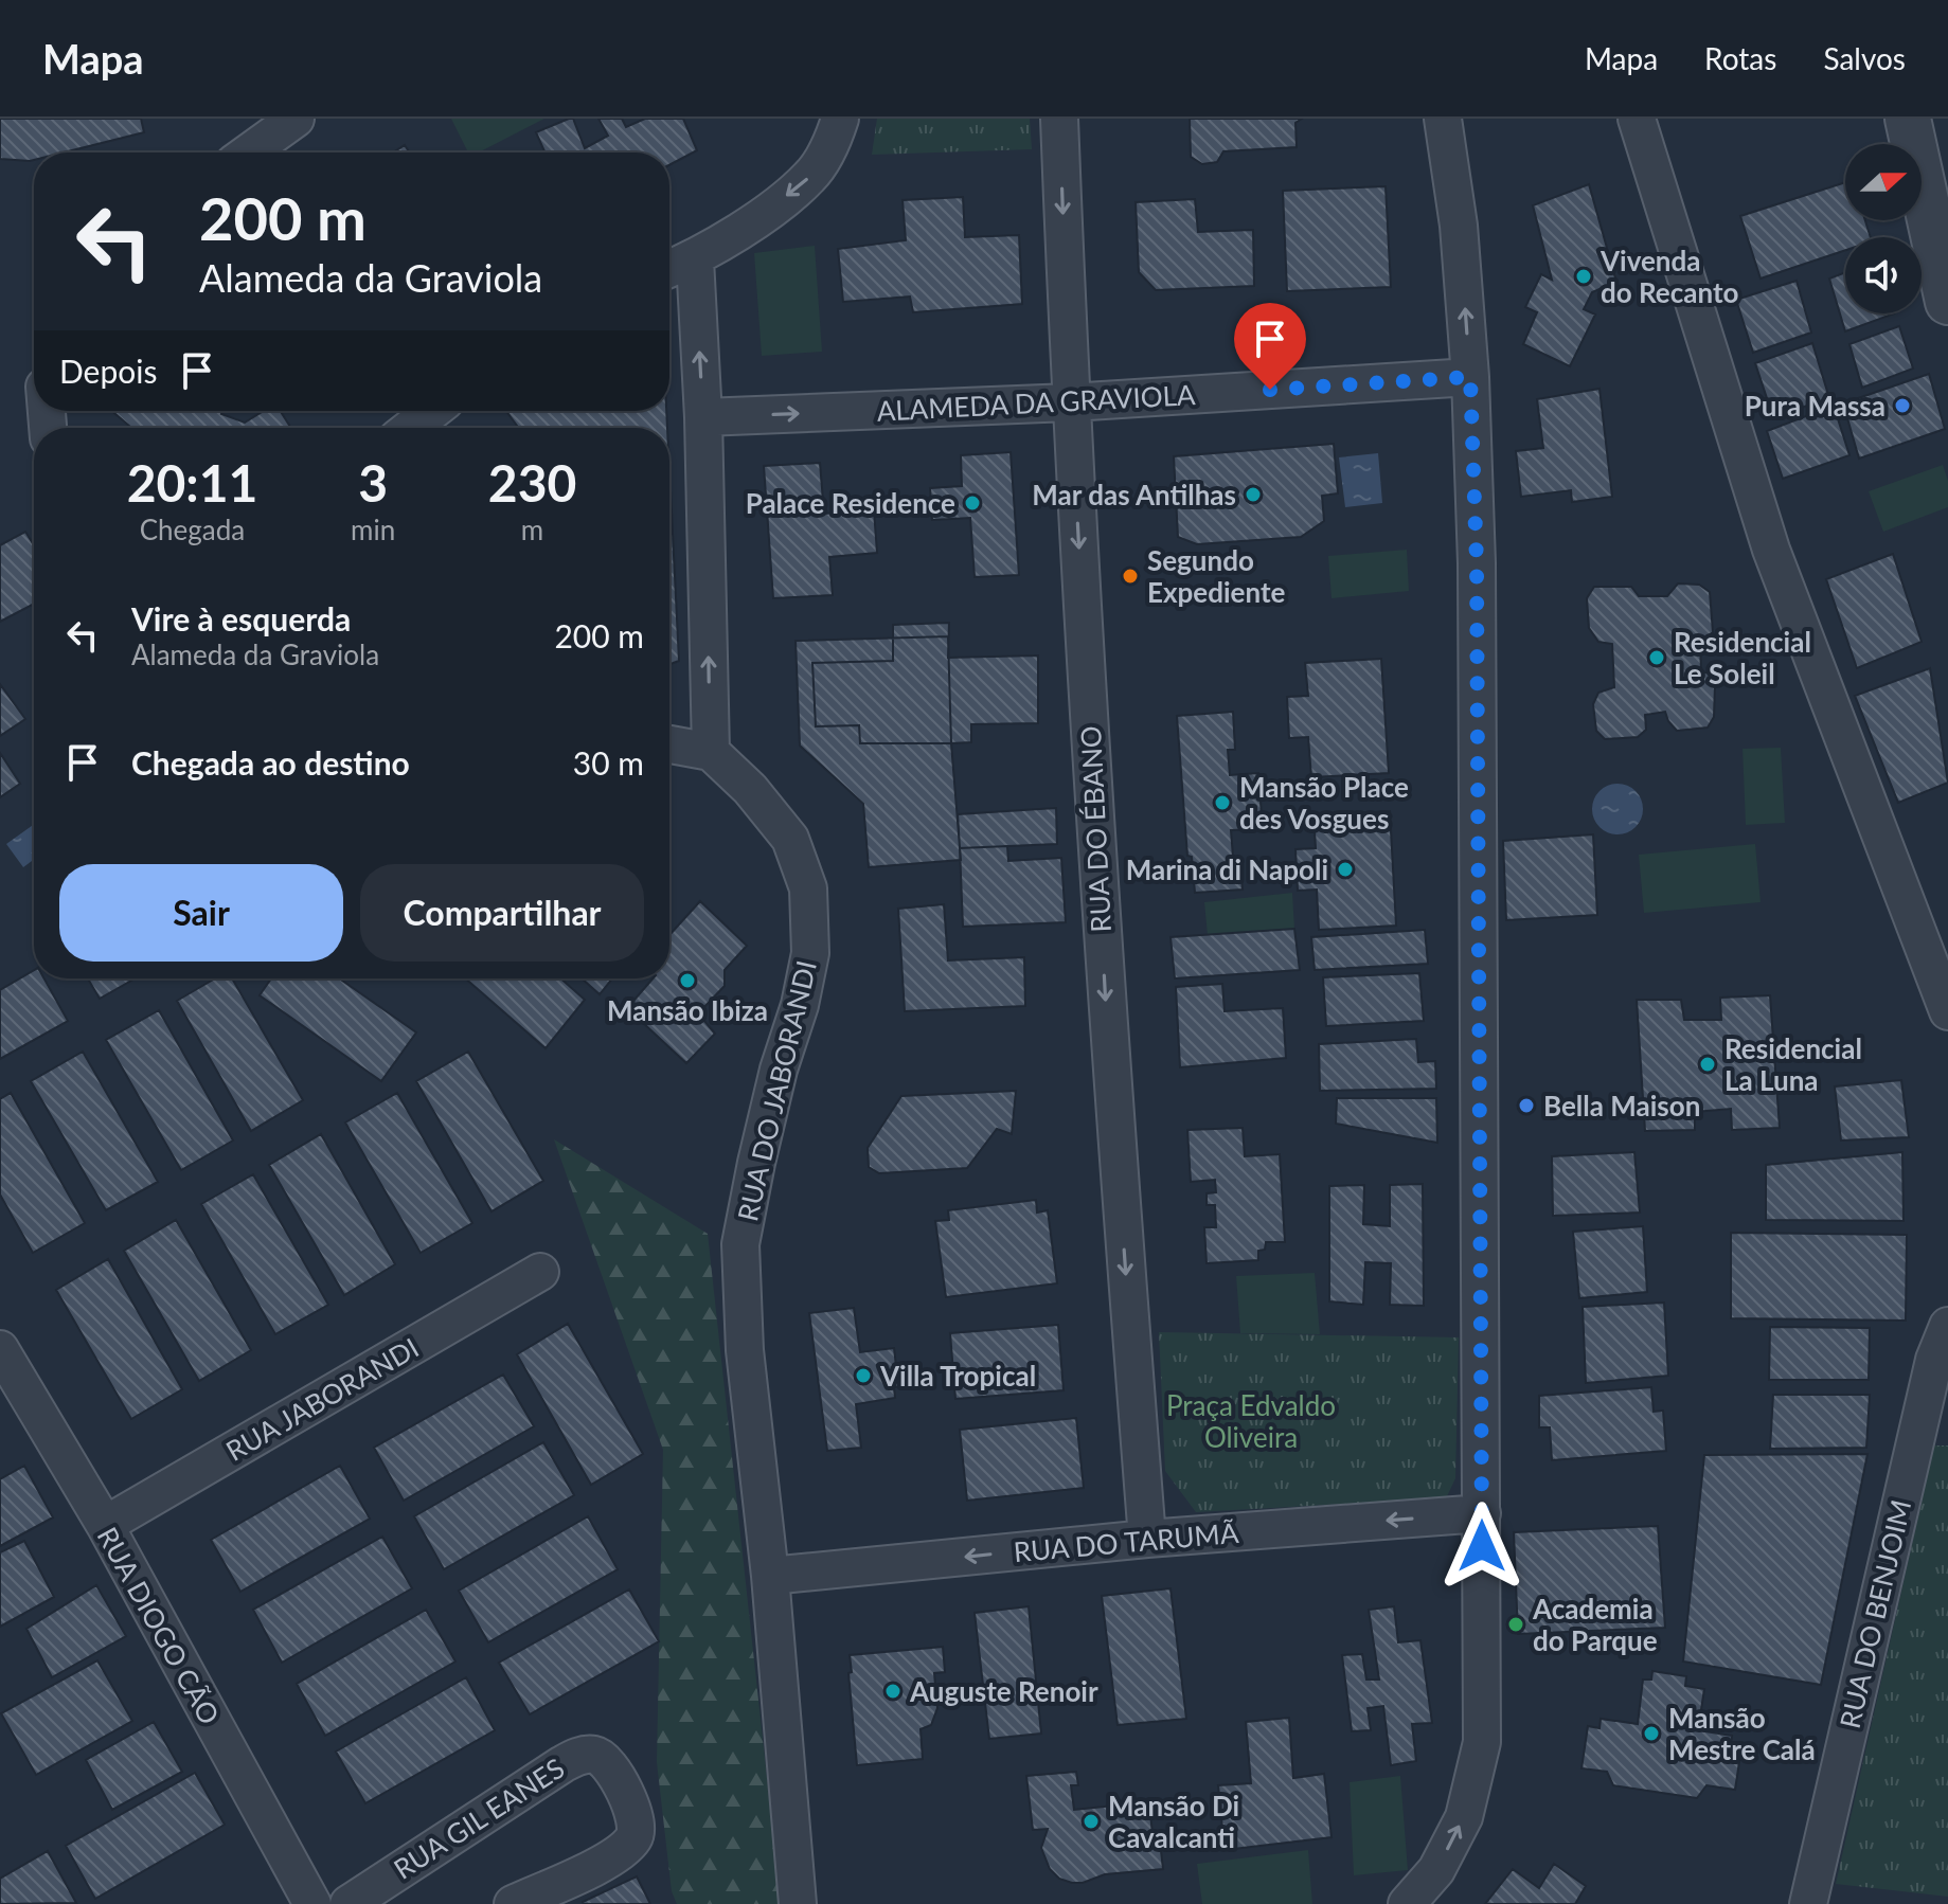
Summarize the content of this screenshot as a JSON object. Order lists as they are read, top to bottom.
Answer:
{
  "streets": {
    "street": [
      "ALAMEDA DA GRAVIOLA",
      "RUA DO ÉBANO",
      "RUA DO JABORANDI",
      "RUA JABORANDI",
      "RUA DO TARUMÃ",
      "RUA DO BENJOIM",
      "RUA DIOGO CÃO",
      "RUA GIL EANES"
    ]
  },
  "crossings": [
    ["ALAMEDA DA GRAVIOLA", "RUA DO ÉBANO"],
    ["RUA DO ÉBANO", "RUA DO TARUMÃ"],
    ["RUA DO JABORANDI", "RUA DO TARUMÃ"],
    ["RUA JABORANDI", "RUA DIOGO CÃO"]
  ],
  "one_way": ["ALAMEDA DA GRAVIOLA", "RUA DO ÉBANO", "RUA DO TARUMÃ"],
  "parks": ["Praça Edvaldo Oliveira"],
  "places": [
    "Vivenda do Recanto",
    "Pura Massa",
    "Mar das Antilhas",
    "Palace Residence",
    "Segundo Expediente",
    "Residencial Le Soleil",
    "Mansão Place des Vosgues",
    "Marina di Napoli",
    "Mansão Ibiza",
    "Residencial La Luna",
    "Bella Maison",
    "Villa Tropical",
    "Academia do Parque",
    "Auguste Renoir",
    "Mansão Mestre Calá",
    "Mansão Di Cavalcanti"
  ],
  "north": "right",
  "page": {
    "header": "Mapa",
    "nav": ["Mapa", "Rotas", "Salvos"],
    "turn": ["200 m", "Alameda da Graviola"],
    "then": "Depois",
    "eta": [
      "20:11",
      "Chegada",
      "3",
      "min",
      "230",
      "m"
    ],
    "list": [
      {
        "name": "Vire à esquerda",
        "note": "Alameda da Graviola",
        "value": "200 m"
      },
      {
        "name": "Chegada ao destino",
        "value": "30 m"
      }
    ],
    "buttons": ["Sair", "Compartilhar"]
  }
}
